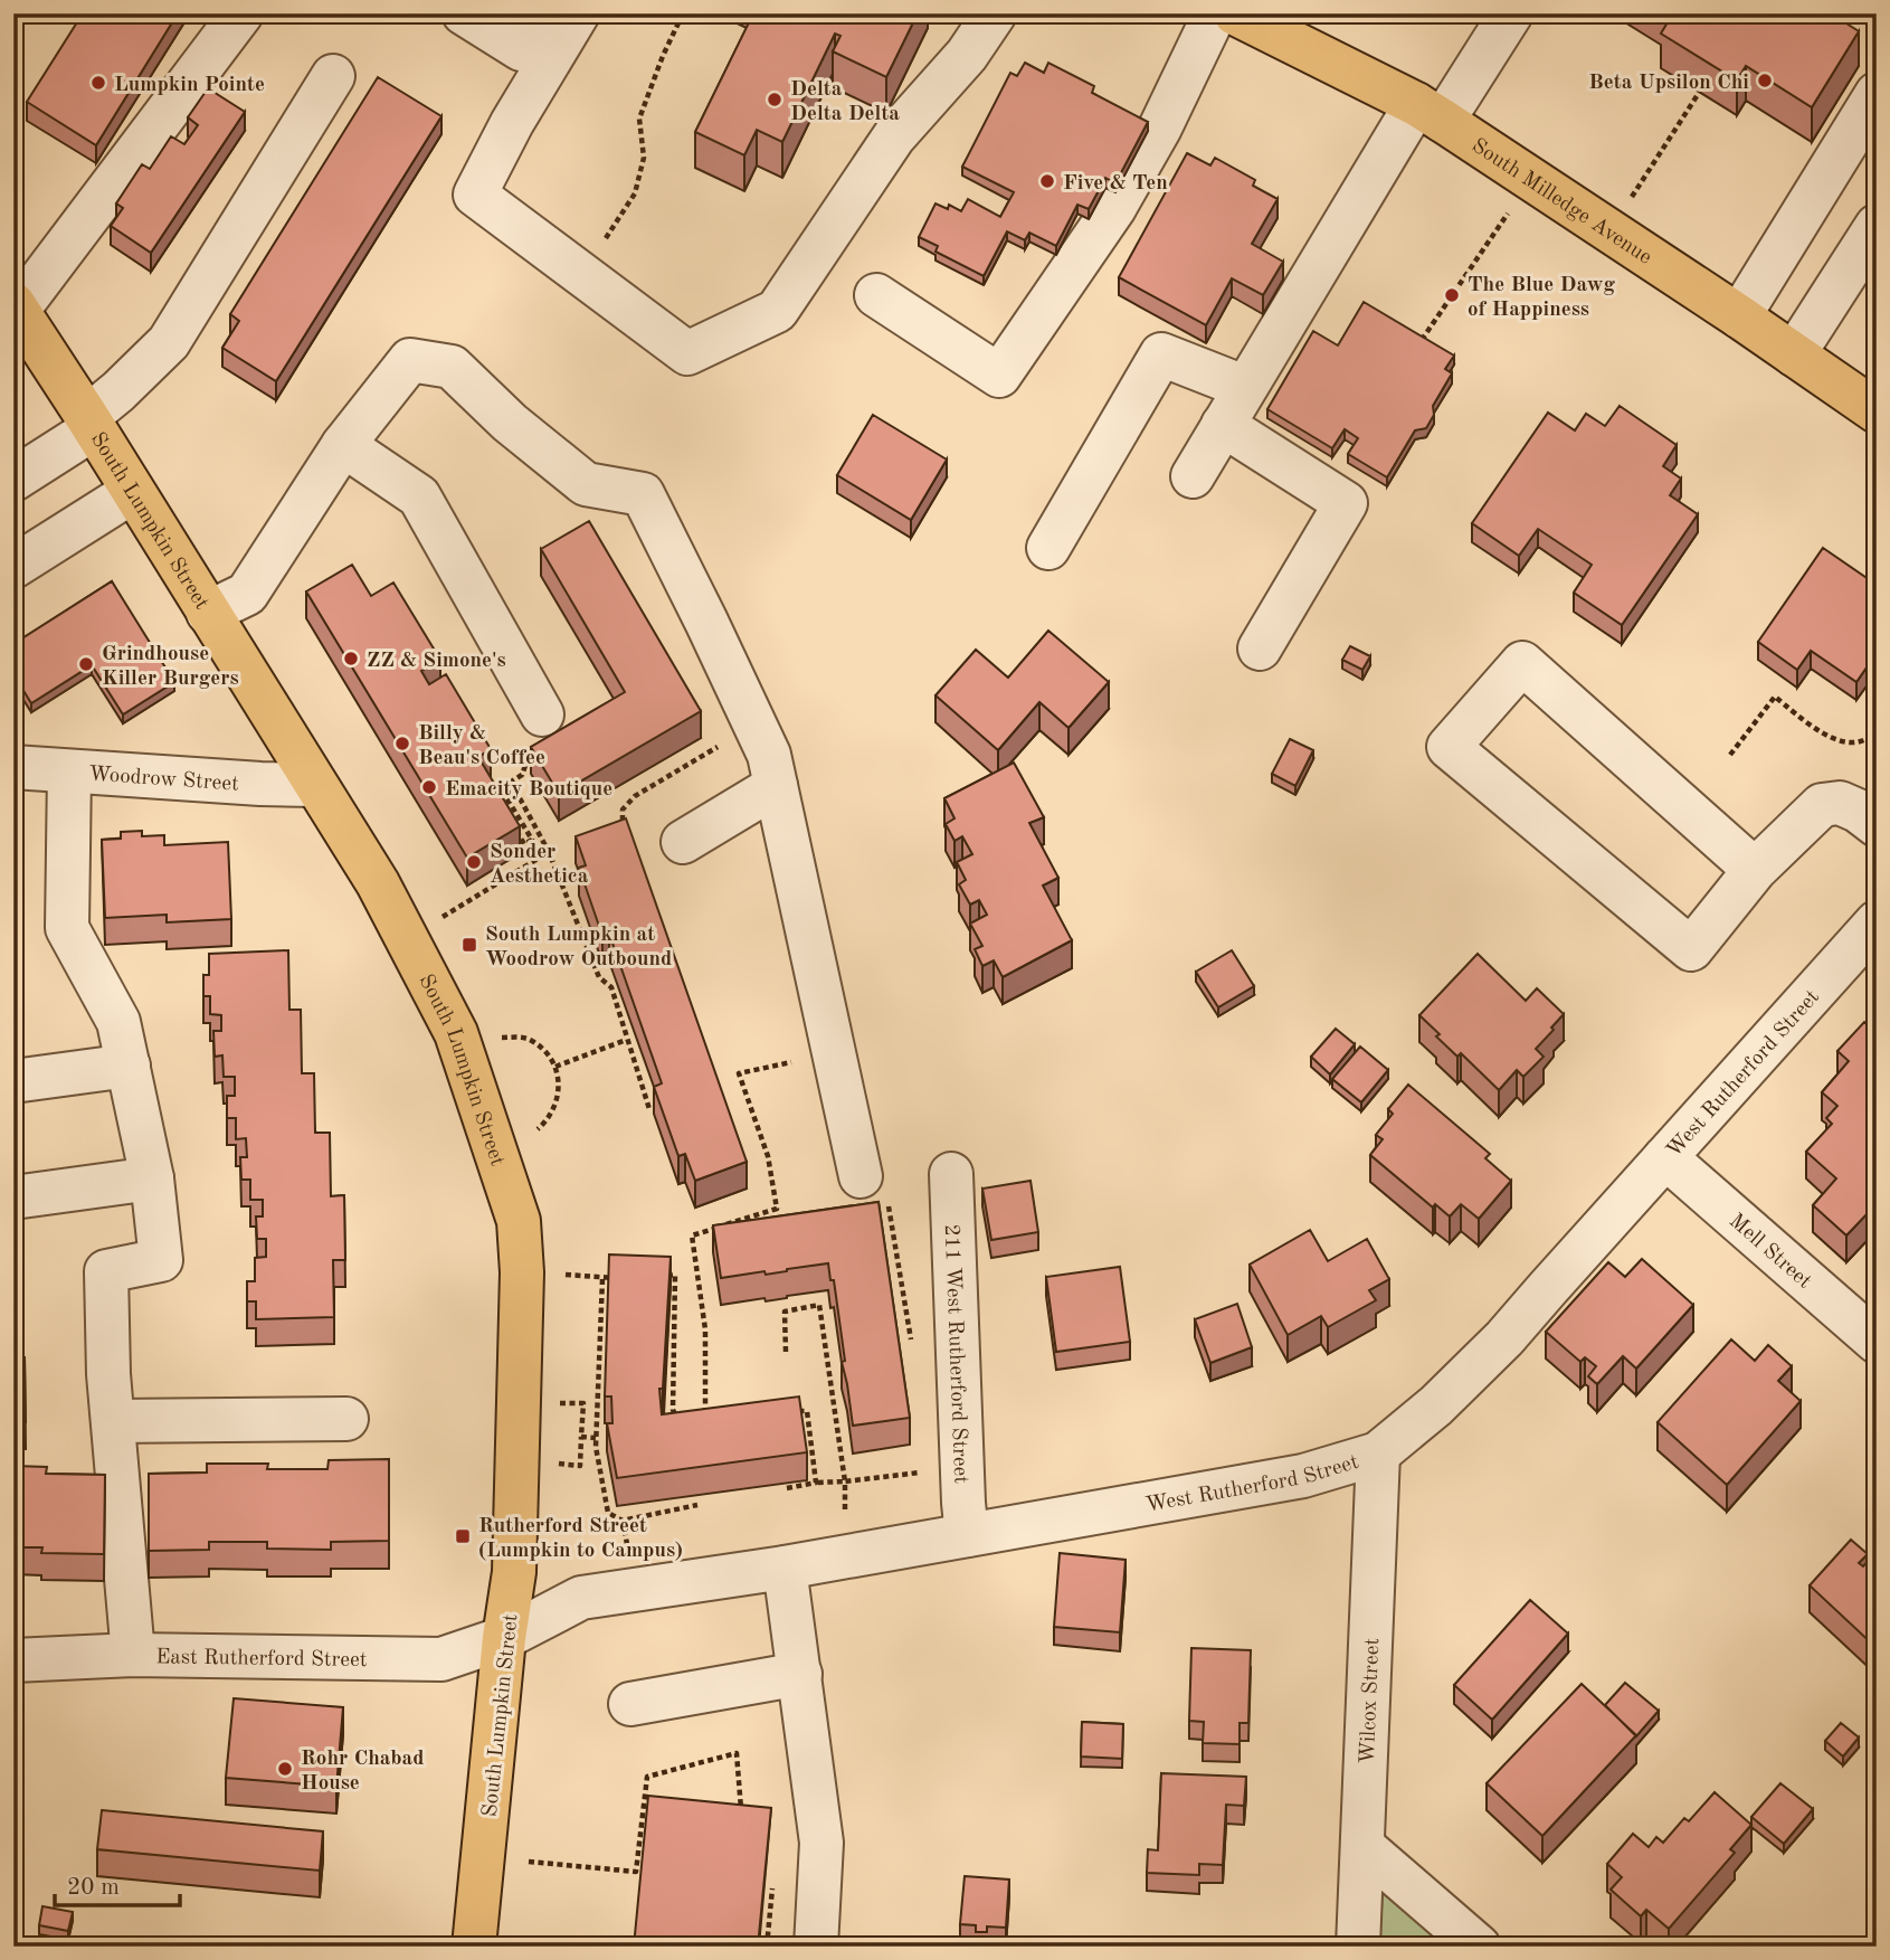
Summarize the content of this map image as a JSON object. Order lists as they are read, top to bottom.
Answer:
{
  "streets": {
    "main road": ["South Milledge Avenue", "South Lumpkin Street"],
    "street": [
      "Woodrow Street",
      "West Rutherford Street",
      "Mell Street",
      "211 West Rutherford Street",
      "East Rutherford Street",
      "Wilcox Street"
    ]
  },
  "crossings": [
    ["South Lumpkin Street", "Woodrow Street"],
    ["South Lumpkin Street", "West Rutherford Street"],
    ["South Lumpkin Street", "East Rutherford Street"],
    ["West Rutherford Street", "Mell Street"],
    ["West Rutherford Street", "211 West Rutherford Street"],
    ["West Rutherford Street", "East Rutherford Street"],
    ["West Rutherford Street", "Wilcox Street"]
  ],
  "places": {
    "other": [
      "Beta Upsilon Chi",
      "Lumpkin Pointe",
      "Delta Delta Delta",
      "Five & Ten",
      "The Blue Dawg of Happiness",
      "ZZ & Simone's",
      "Grindhouse Killer Burgers",
      "Billy & Beau's Coffee",
      "Emacity Boutique",
      "Sonder Aesthetica",
      "Rohr Chabad House"
    ],
    "transit": ["South Lumpkin at Woodrow Outbound", "Rutherford Street (Lumpkin to Campus)"]
  },
  "scale_bar": "20 m"
}
